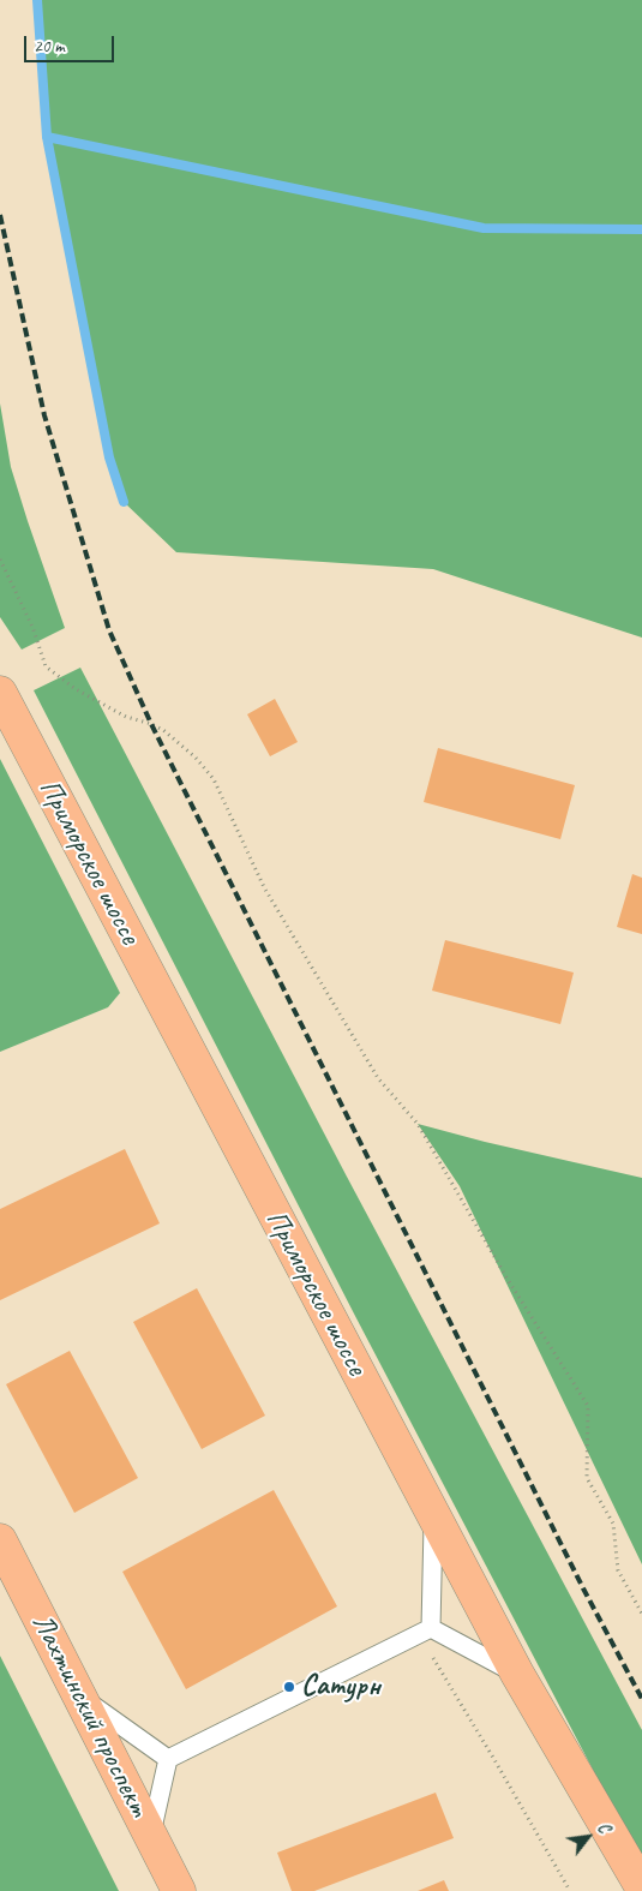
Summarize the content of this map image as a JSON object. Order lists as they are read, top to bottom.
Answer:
{
  "streets": {
    "main road": ["Приморское шоссе", "Лахтинский проспект"]
  },
  "places": ["Сатурн"],
  "scale_bar": "20 m",
  "north": "top right"
}
